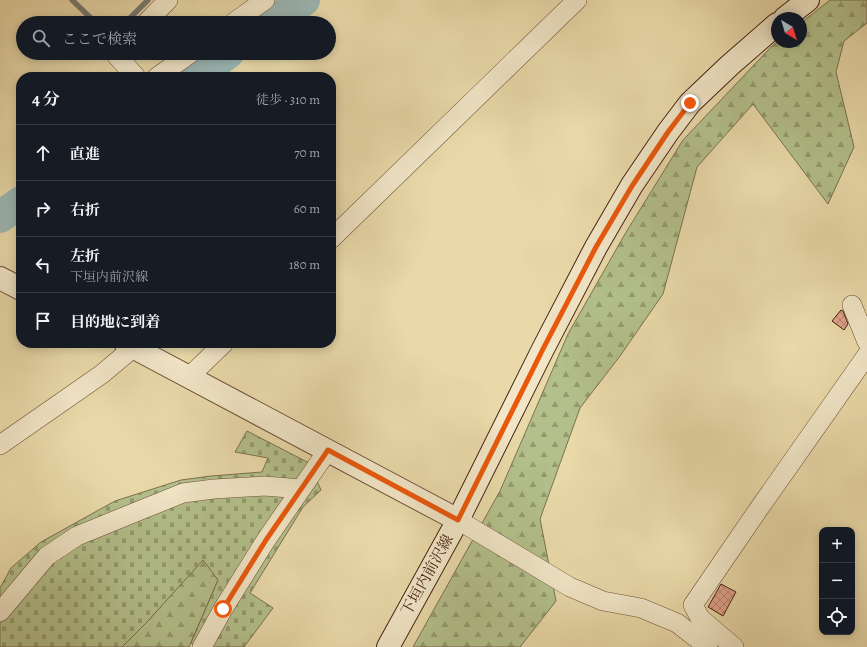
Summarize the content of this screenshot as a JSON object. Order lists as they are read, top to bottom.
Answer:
{
  "streets": {
    "main road": ["下垣内前沢線"]
  },
  "north": "bottom right",
  "page": {
    "search": "ここで検索",
    "heading": ["4 分", "徒歩 · 310 m"],
    "list": [
      ["直進", "70 m"],
      ["右折", "60 m"],
      ["左折", "下垣内前沢線", "180 m"],
      "目的地に到着"
    ],
    "map_buttons": ["+", "−"]
  }
}
